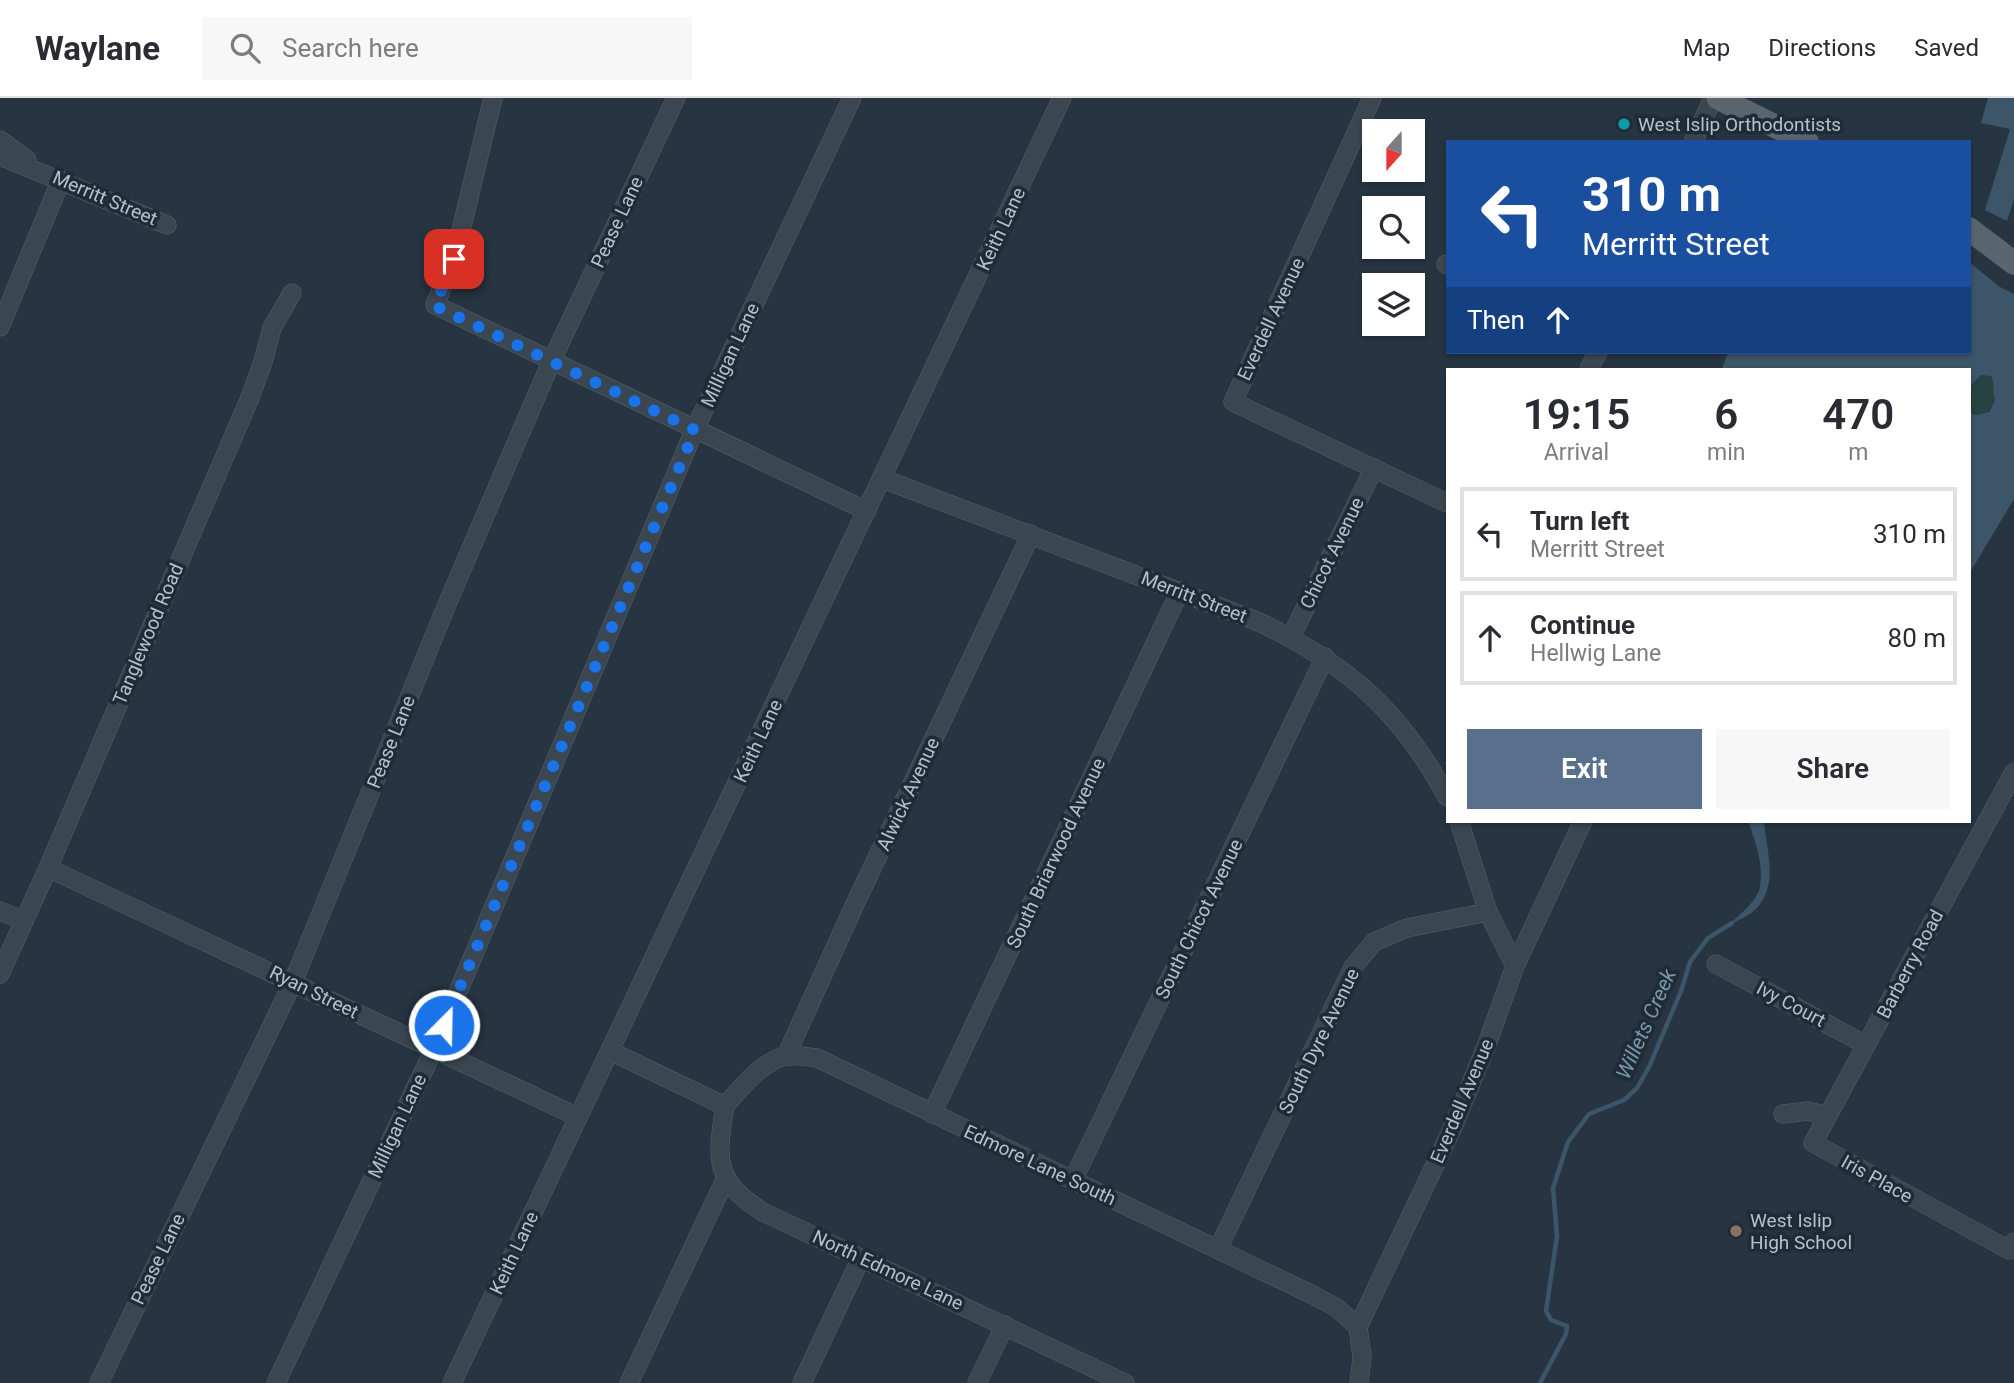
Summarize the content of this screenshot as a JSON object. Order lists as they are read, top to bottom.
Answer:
{
  "streets": {
    "street": [
      "Merritt Street",
      "Pease Lane",
      "Keith Lane",
      "Everdell Avenue",
      "Milligan Lane",
      "Chicot Avenue",
      "Tanglewood Road",
      "Alwick Avenue",
      "South Briarwood Avenue",
      "South Chicot Avenue",
      "Barberry Road",
      "Ryan Street",
      "Ivy Court",
      "South Dyre Avenue",
      "Edmore Lane South",
      "Iris Place",
      "North Edmore Lane"
    ]
  },
  "crossings": [
    ["Merritt Street", "Keith Lane"],
    ["Merritt Street", "Chicot Avenue"],
    ["Merritt Street", "Alwick Avenue"],
    ["Merritt Street", "South Briarwood Avenue"],
    ["Merritt Street", "South Chicot Avenue"],
    ["Pease Lane", "Ryan Street"],
    ["Keith Lane", "Ryan Street"],
    ["Everdell Avenue", "Chicot Avenue"],
    ["Everdell Avenue", "Edmore Lane South"],
    ["Milligan Lane", "Ryan Street"],
    ["Tanglewood Road", "Ryan Street"],
    ["Alwick Avenue", "Edmore Lane South"],
    ["South Briarwood Avenue", "Edmore Lane South"],
    ["South Chicot Avenue", "Edmore Lane South"],
    ["Barberry Road", "Ivy Court"],
    ["Barberry Road", "Iris Place"],
    ["South Dyre Avenue", "Edmore Lane South"]
  ],
  "water": ["Willets Creek"],
  "places": ["West Islip Orthodontists", "West Islip High School"],
  "north": "bottom",
  "page": {
    "header": "Waylane",
    "search": "Search here",
    "nav": ["Map", "Directions", "Saved"],
    "turn": ["310 m", "Merritt Street"],
    "then": "Then",
    "eta": [
      "19:15",
      "Arrival",
      "6",
      "min",
      "470",
      "m"
    ],
    "list": [
      {
        "name": "Turn left",
        "note": "Merritt Street",
        "value": "310 m"
      },
      {
        "name": "Continue",
        "note": "Hellwig Lane",
        "value": "80 m"
      }
    ],
    "buttons": ["Exit", "Share"]
  }
}
